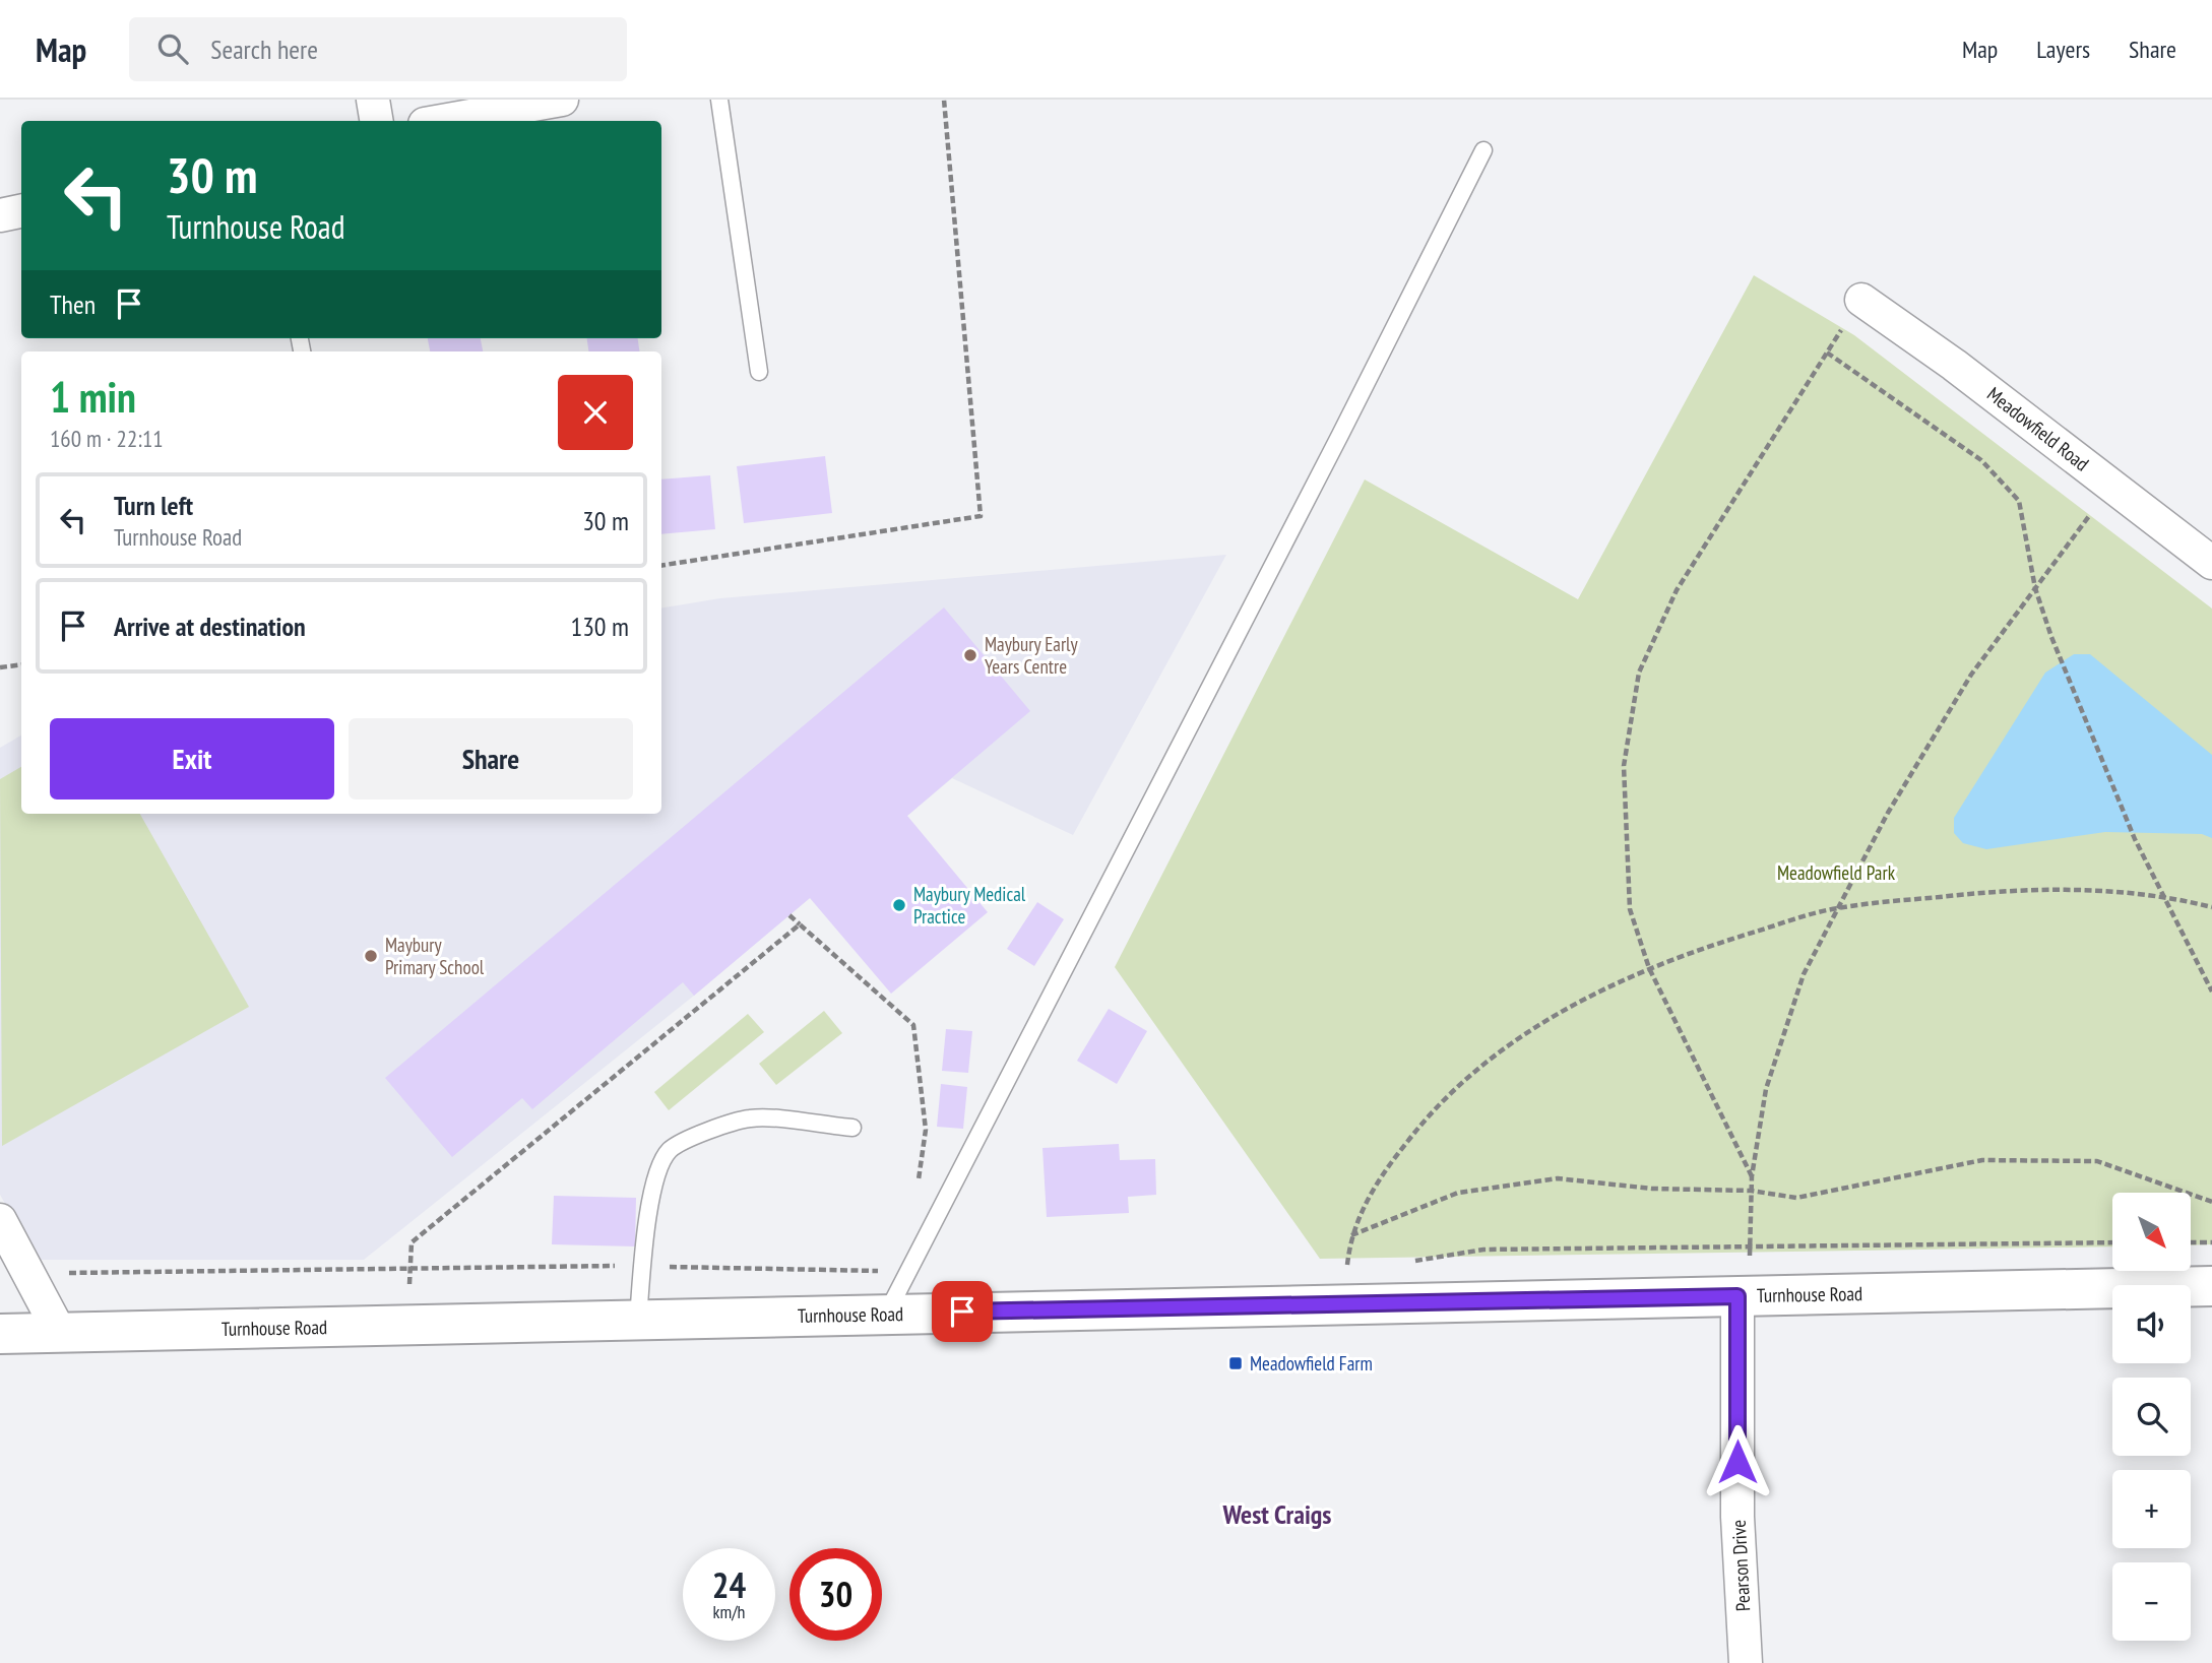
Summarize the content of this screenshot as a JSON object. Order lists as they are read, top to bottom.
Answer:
{
  "streets": {
    "street": ["Meadowfield Road", "Turnhouse Road", "Pearson Drive"]
  },
  "crossings": [
    ["Turnhouse Road", "Pearson Drive"]
  ],
  "districts": ["West Craigs"],
  "parks": ["Meadowfield Park"],
  "places": {
    "other": ["Maybury Early Years Centre", "Maybury Medical Practice", "Maybury Primary School"],
    "transit": ["Meadowfield Farm"]
  },
  "north": "bottom right",
  "page": {
    "header": "Map",
    "search": "Search here",
    "nav": ["Map", "Layers", "Share"],
    "turn": ["30 m", "Turnhouse Road"],
    "then": "Then",
    "heading": ["1 min", "160 m · 22:11"],
    "list": [
      {
        "name": "Turn left",
        "note": "Turnhouse Road",
        "value": "30 m"
      },
      {
        "name": "Arrive at destination",
        "value": "130 m"
      }
    ],
    "buttons": ["Exit", "Share"],
    "map_buttons": ["+", "−"],
    "speed": "24 km/h",
    "limit": "30"
  }
}
